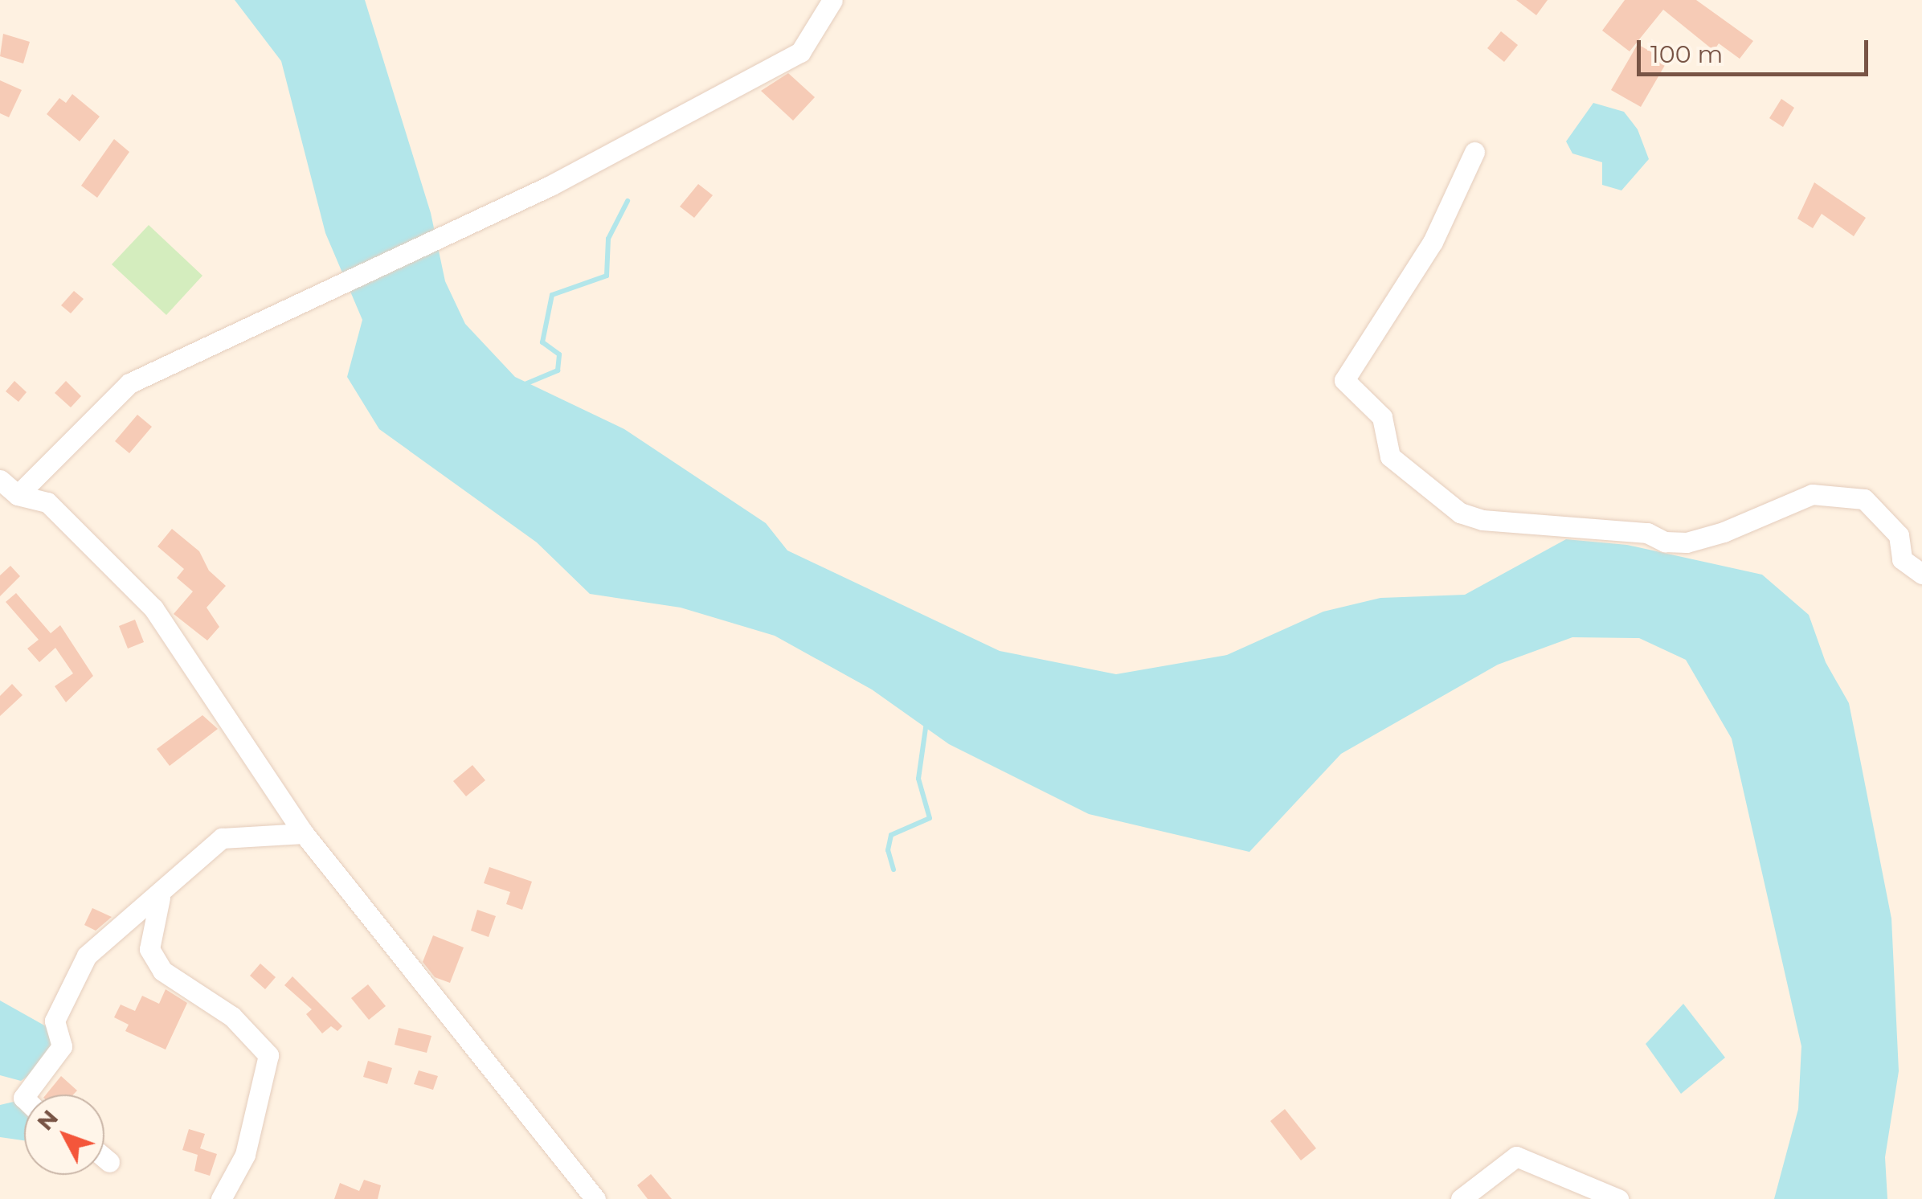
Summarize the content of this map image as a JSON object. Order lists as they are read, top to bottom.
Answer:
{
  "scale_bar": "100 m",
  "north": "top left"
}
